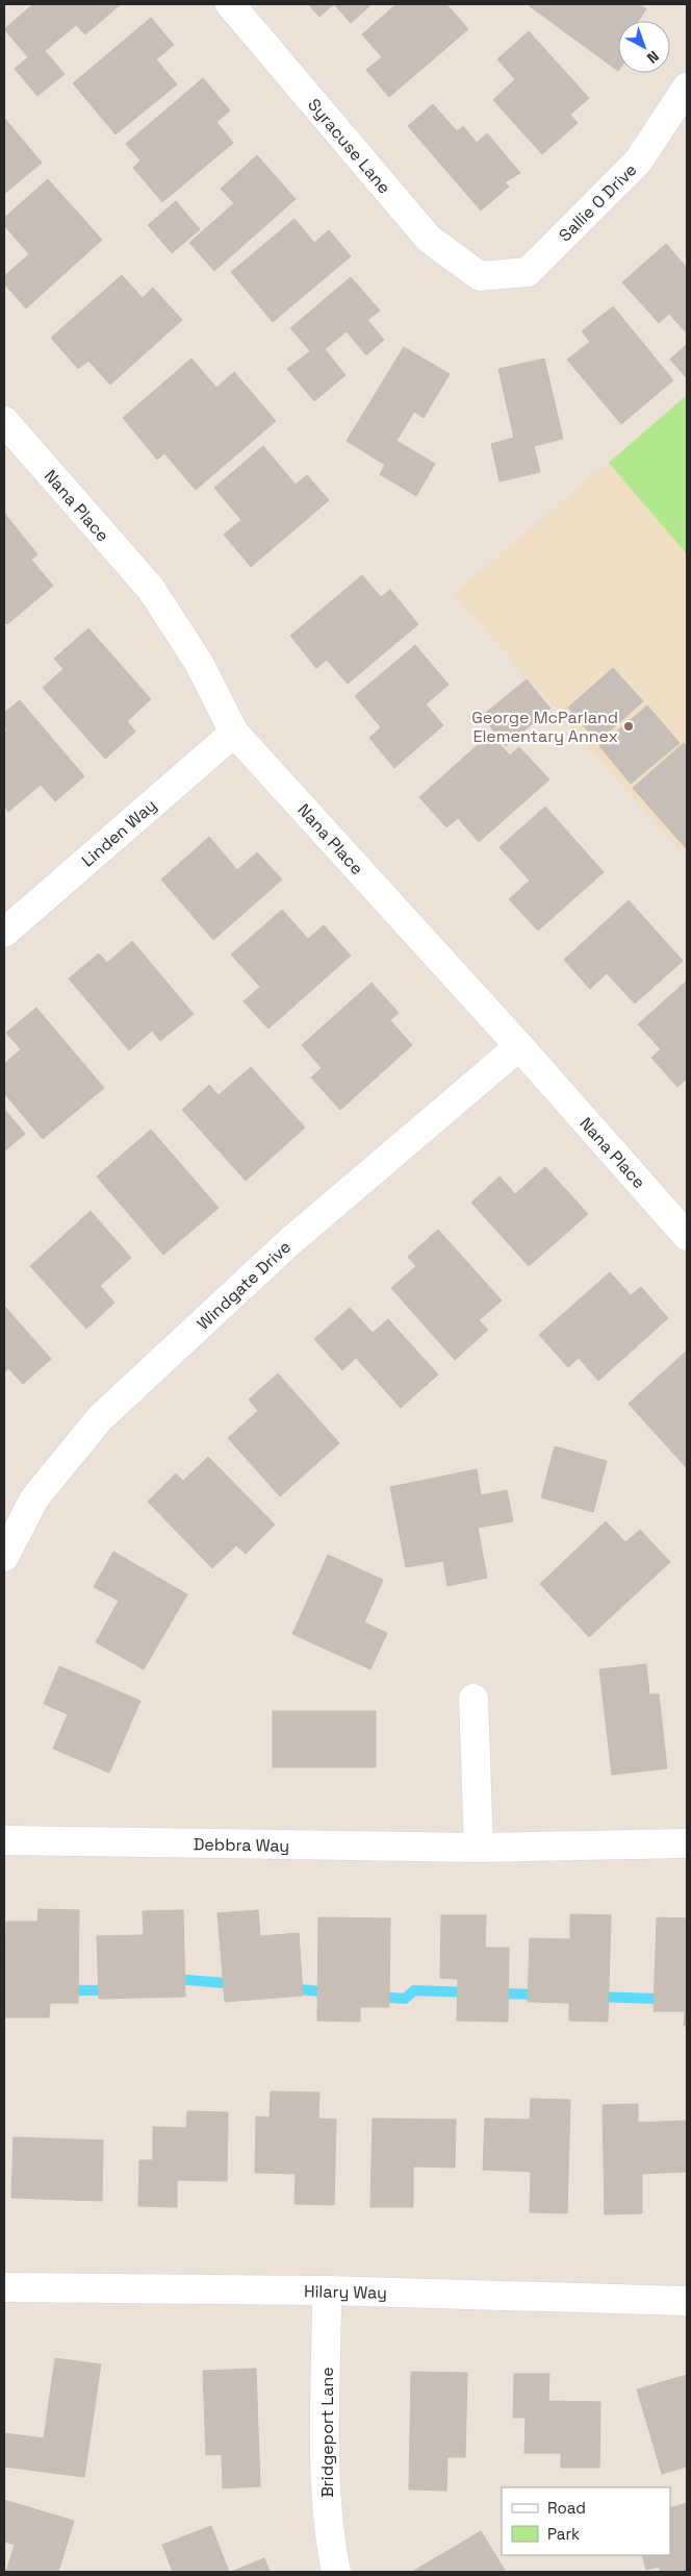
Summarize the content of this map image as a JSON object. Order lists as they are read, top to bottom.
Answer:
{
  "streets": {
    "street": [
      "Syracuse Lane",
      "Sallie O Drive",
      "Nana Place",
      "Linden Way",
      "Windgate Drive",
      "Debbra Way",
      "Hilary Way",
      "Bridgeport Lane"
    ]
  },
  "crossings": [
    ["Syracuse Lane", "Sallie O Drive"],
    ["Nana Place", "Linden Way"],
    ["Nana Place", "Windgate Drive"],
    ["Hilary Way", "Bridgeport Lane"]
  ],
  "places": ["George McParland Elementary Annex"],
  "legend": ["Road", "Park"],
  "north": "bottom right"
}
